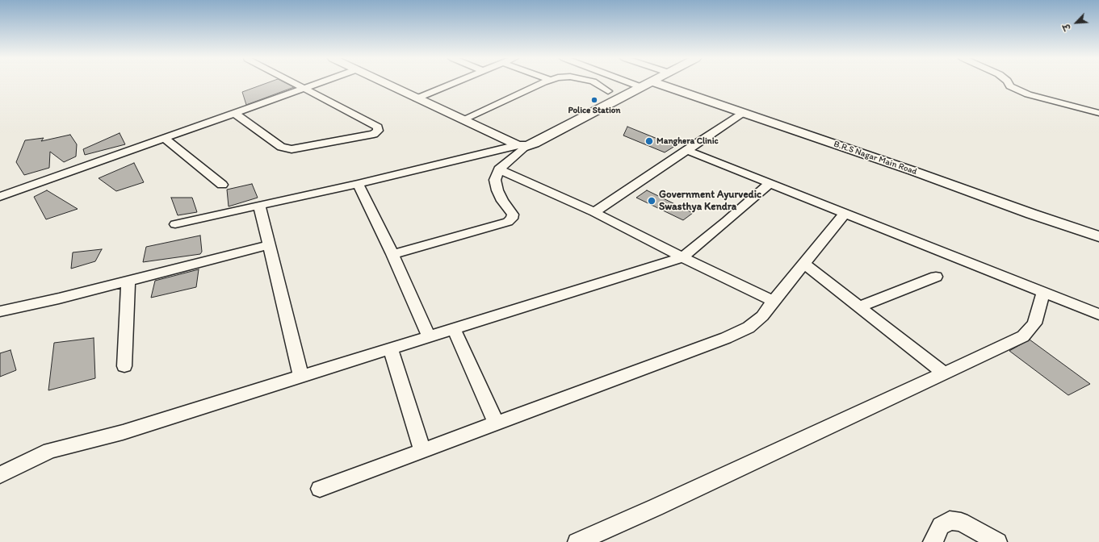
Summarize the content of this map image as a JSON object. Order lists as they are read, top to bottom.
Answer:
{
  "streets": {
    "street": ["B.R.S Nagar Main Road"]
  },
  "places": ["Police Station", "Manghera Clinic", "Government Ayurvedic Swasthya Kendra"],
  "north": "bottom left"
}
